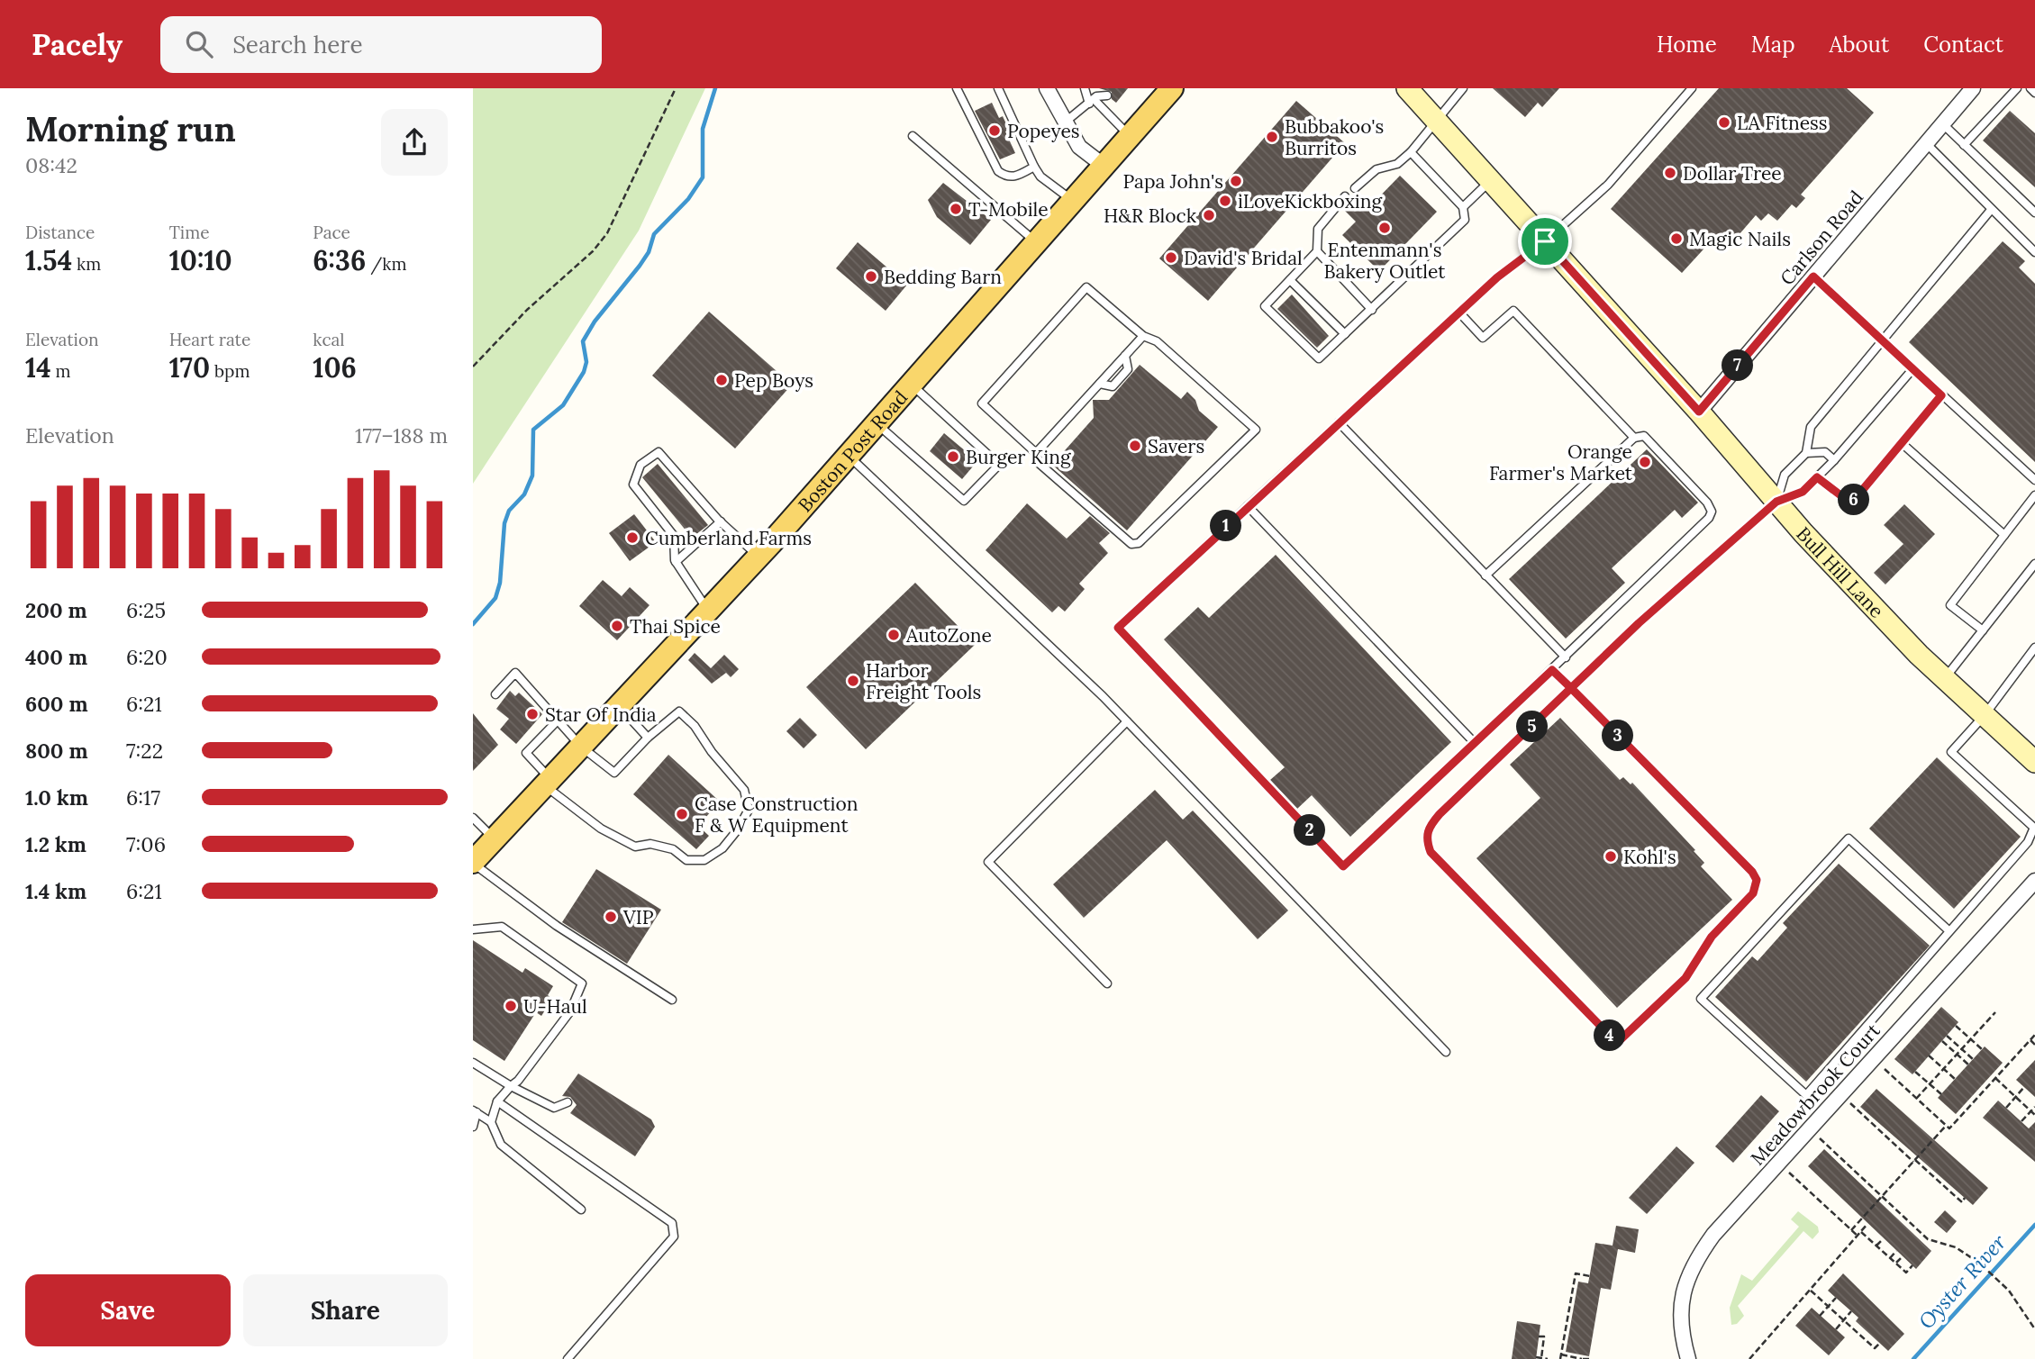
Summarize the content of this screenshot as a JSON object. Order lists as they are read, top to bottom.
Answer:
{
  "streets": {
    "main road": ["Boston Post Road", "Bull Hill Lane"],
    "street": ["Carlson Road", "Meadowbrook Court"]
  },
  "crossings": [
    ["Carlson Road", "Bull Hill Lane"]
  ],
  "water": ["Oyster River"],
  "places": [
    "LA Fitness",
    "Popeyes",
    "Bubbakoo's Burritos",
    "Dollar Tree",
    "Papa John's",
    "iLoveKickboxing",
    "T-Mobile",
    "H&R Block",
    "Entenmann's Bakery Outlet",
    "Magic Nails",
    "David's Bridal",
    "Bedding Barn",
    "Pep Boys",
    "Savers",
    "Burger King",
    "Orange Farmer's Market",
    "Cumberland Farms",
    "Thai Spice",
    "AutoZone",
    "Harbor Freight Tools",
    "Star Of India",
    "Case Construction F & W Equipment",
    "Kohl's",
    "VIP",
    "U-Haul"
  ],
  "page": {
    "header": "Pacely",
    "search": "Search here",
    "nav": [
      "Home",
      "Map",
      "About",
      "Contact"
    ],
    "heading": ["Morning run", "08:42"],
    "stats": [
      ["Distance", "1.54 km"],
      ["Time", "10:10"],
      ["Pace", "6:36 /km"],
      ["Elevation", "14 m"],
      ["Heart rate", "170 bpm"],
      ["kcal", "106"]
    ],
    "pins": [
      "7",
      "6",
      "1",
      "5",
      "3",
      "2",
      "4"
    ],
    "chart": ["Elevation", "177–188 m"],
    "list": [
      {
        "name": "200 m",
        "note": "6:25"
      },
      {
        "name": "400 m",
        "note": "6:20"
      },
      {
        "name": "600 m",
        "note": "6:21"
      },
      {
        "name": "800 m",
        "note": "7:22"
      },
      {
        "name": "1.0 km",
        "note": "6:17"
      },
      {
        "name": "1.2 km",
        "note": "7:06"
      },
      {
        "name": "1.4 km",
        "note": "6:21"
      }
    ],
    "buttons": ["Save", "Share"]
  }
}
